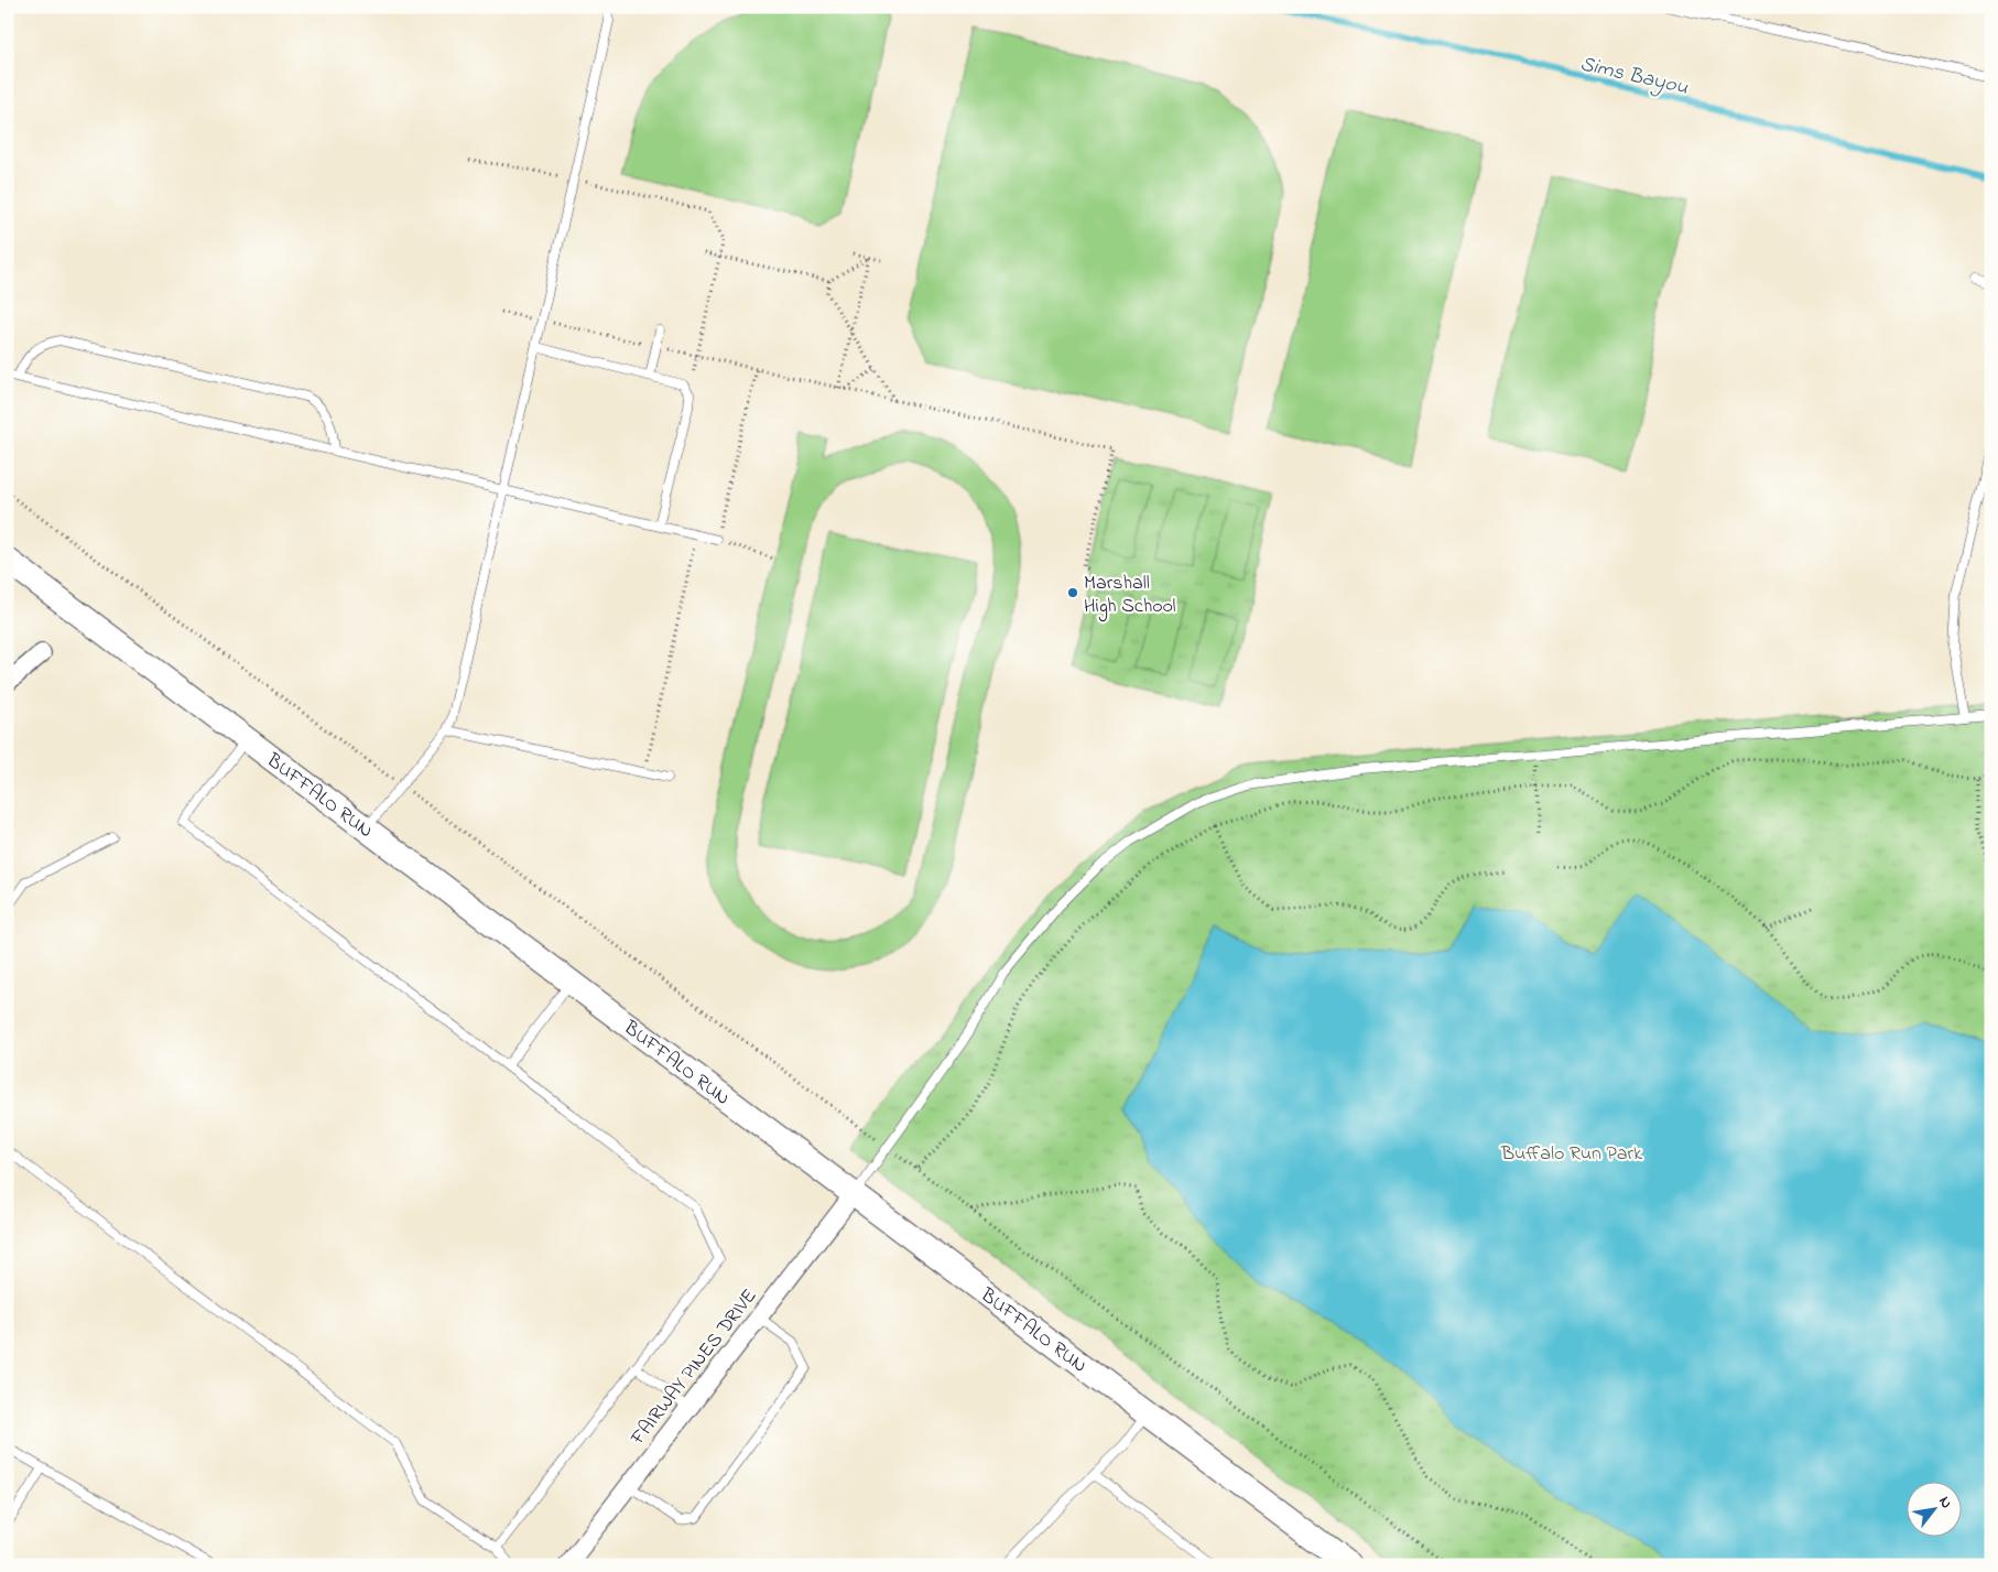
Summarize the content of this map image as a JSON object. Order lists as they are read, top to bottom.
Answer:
{
  "streets": {
    "street": ["BUFFALO RUN", "FAIRWAY PINES DRIVE"]
  },
  "crossings": [
    ["BUFFALO RUN", "FAIRWAY PINES DRIVE"]
  ],
  "water": ["Sims Bayou"],
  "parks": ["Buffalo Run Park"],
  "places": ["Marshall High School"],
  "north": "top right"
}
